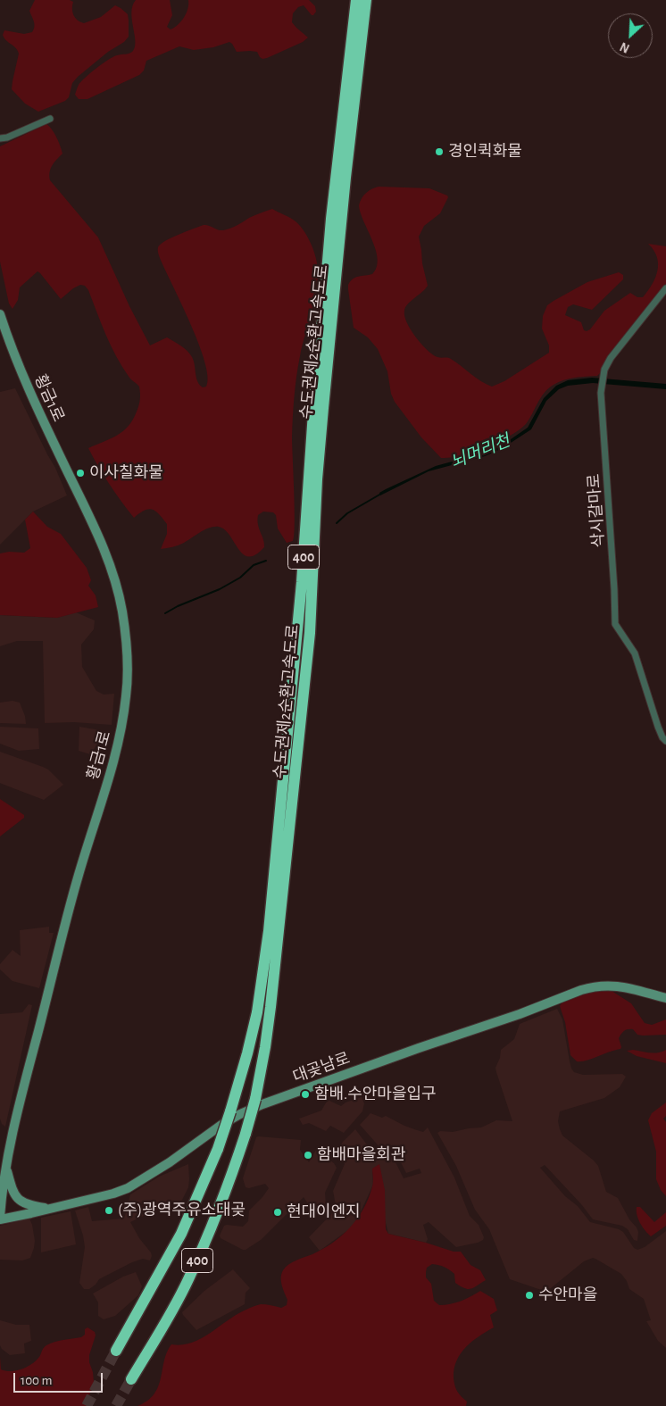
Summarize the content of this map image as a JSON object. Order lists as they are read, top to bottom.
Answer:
{
  "streets": {
    "highway": ["수도권제2순환고속도로", "400"],
    "street": ["황금1로", "삭시갈마로", "대곶남로"]
  },
  "crossings": [
    ["황금1로", "대곶남로"]
  ],
  "water": ["뇌머리천"],
  "places": [
    "경인퀵화물",
    "이사칠화물",
    "함배.수안마을입구",
    "함배마을회관",
    "(주)광역주유소대곶",
    "현대이엔지",
    "수안마을"
  ],
  "scale_bar": "100 m",
  "north": "bottom left"
}
